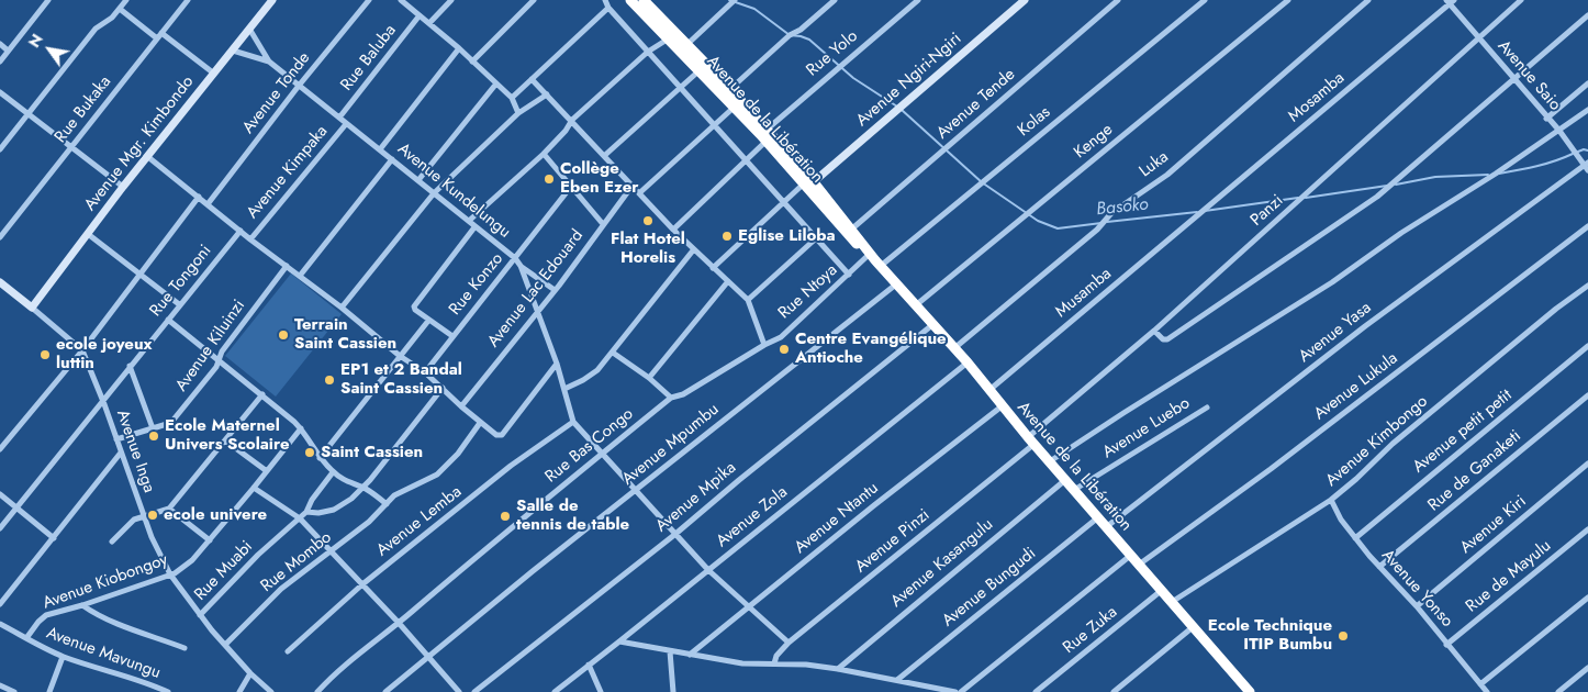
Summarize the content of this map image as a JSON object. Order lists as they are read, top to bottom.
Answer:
{
  "streets": {
    "highway": ["Avenue de la Libération"],
    "street": [
      "Rue Yolo",
      "Rue Baluba",
      "Avenue Saio",
      "Avenue Ngiri-Ngiri",
      "Avenue Tonde",
      "Mosamba",
      "Avenue Tende",
      "Rue Bukaka",
      "Kolas",
      "Kenge",
      "Avenue Mgr. Kimbondo",
      "Luka",
      "Avenue Kimpaka",
      "Avenue Kundelungu",
      "Panzi",
      "Rue Tongoni",
      "Rue Konzo",
      "Avenue Lac Edouard",
      "Rue Ntoya",
      "Musamba",
      "Avenue Yasa",
      "Avenue Kiluinzi",
      "Avenue Lukula",
      "Avenue Luebo",
      "Avenue petit petit",
      "Avenue Kimbongo",
      "Avenue Mpumbu",
      "Rue Bas Congo",
      "Avenue Inga",
      "Rue de Ganaketi",
      "Avenue Mpika",
      "Avenue Zola",
      "Avenue Ntantu",
      "Avenue Lemba",
      "Avenue Kiri",
      "Avenue Pinzi",
      "Rue Mombo",
      "Avenue Kasangulu",
      "Rue Muabi",
      "Rue de Mayulu",
      "Avenue Kiobongoy",
      "Avenue Bungudi",
      "Avenue Yonso",
      "Rue Zuka",
      "Avenue Mavungu"
    ]
  },
  "crossings": [
    ["Rue Yolo", "Avenue de la Libération"],
    ["Rue Baluba", "Avenue Kundelungu"],
    ["Avenue Saio", "Mosamba"],
    ["Avenue Saio", "Panzi"],
    ["Avenue Saio", "Avenue Yasa"],
    ["Avenue Ngiri-Ngiri", "Avenue de la Libération"],
    ["Avenue Tonde", "Avenue Kundelungu"],
    ["Mosamba", "Musamba"],
    ["Avenue Tende", "Avenue de la Libération"],
    ["Avenue de la Libération", "Kolas"],
    ["Avenue de la Libération", "Kenge"],
    ["Avenue de la Libération", "Luka"],
    ["Avenue de la Libération", "Panzi"],
    ["Avenue de la Libération", "Rue Ntoya"],
    ["Avenue de la Libération", "Musamba"],
    ["Avenue de la Libération", "Avenue Yasa"],
    ["Avenue de la Libération", "Avenue Lukula"],
    ["Avenue de la Libération", "Avenue Luebo"],
    ["Avenue de la Libération", "Avenue Kimbongo"],
    ["Avenue de la Libération", "Avenue Mpumbu"],
    ["Avenue de la Libération", "Avenue Mpika"],
    ["Avenue de la Libération", "Avenue Zola"],
    ["Avenue de la Libération", "Avenue Ntantu"],
    ["Avenue de la Libération", "Avenue Pinzi"],
    ["Avenue de la Libération", "Avenue Kasangulu"],
    ["Avenue de la Libération", "Avenue Bungudi"],
    ["Avenue de la Libération", "Rue Zuka"],
    ["Kolas", "Rue Ntoya"],
    ["Avenue Mgr. Kimbondo", "Avenue Kundelungu"],
    ["Avenue Mgr. Kimbondo", "Avenue Inga"],
    ["Avenue Kimpaka", "Avenue Kundelungu"],
    ["Avenue Kundelungu", "Rue Konzo"],
    ["Avenue Kundelungu", "Avenue Lac Edouard"],
    ["Avenue Kundelungu", "Avenue Lemba"],
    ["Panzi", "Avenue Pinzi"],
    ["Rue Tongoni", "Avenue Inga"],
    ["Rue Ntoya", "Rue Bas Congo"],
    ["Avenue Kiluinzi", "Avenue Inga"],
    ["Avenue petit petit", "Avenue Yonso"],
    ["Avenue Kimbongo", "Avenue Yonso"],
    ["Avenue Inga", "Rue Mombo"],
    ["Avenue Inga", "Rue Muabi"],
    ["Avenue Inga", "Avenue Kiobongoy"],
    ["Rue de Ganaketi", "Avenue Yonso"],
    ["Avenue Kiri", "Avenue Yonso"],
    ["Rue de Mayulu", "Avenue Yonso"],
    ["Avenue Kiobongoy", "Avenue Mavungu"]
  ],
  "water": ["Basoko"],
  "places": [
    "Collège Eben Ezer",
    "Flat Hotel Horelis",
    "Eglise Liloba",
    "Terrain Saint Cassien",
    "Centre Evangélique Antioche",
    "ecole joyeux luttin",
    "EP1 et 2 Bandal Saint Cassien",
    "Ecole Maternel Univers Scolaire",
    "Saint Cassien",
    "ecole univere",
    "Salle de tennis de table",
    "Ecole Technique ITIP Bumbu"
  ],
  "north": "top left"
}
